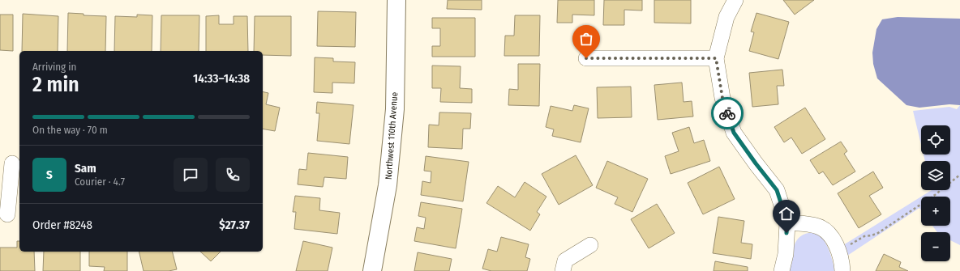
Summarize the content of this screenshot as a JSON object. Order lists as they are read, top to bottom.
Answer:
{
  "streets": {
    "street": ["Northwest 110th Avenue"]
  },
  "page": {
    "heading": ["2 min", "Arriving in", "14:33–14:38"],
    "panel": [
      "Sam",
      "Courier · 4.7",
      "Order #8248",
      "$27.37"
    ],
    "bar": "On the way · 70 m",
    "map_buttons": ["+", "−"],
    "round": "S"
  }
}
